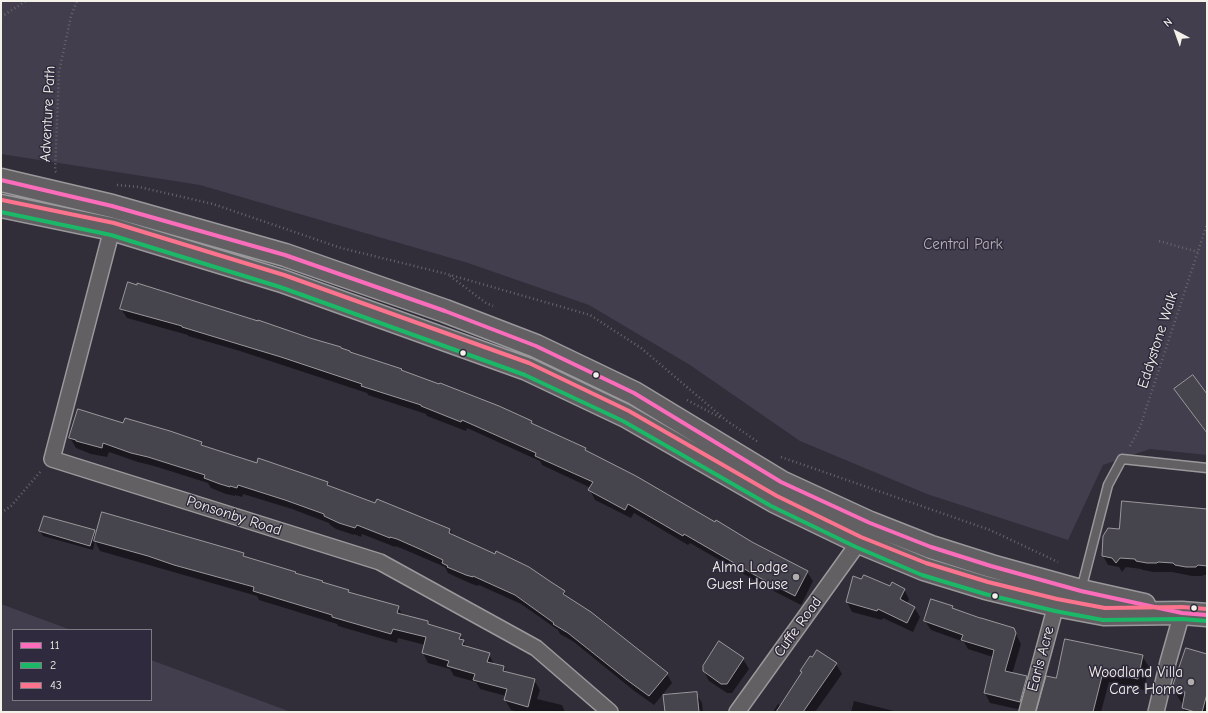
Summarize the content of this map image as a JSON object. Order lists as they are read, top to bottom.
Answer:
{
  "streets": {
    "street": ["Ponsonby Road", "Cuffe Road", "Earls Acre"],
    "path": ["Adventure Path", "Eddystone Walk"]
  },
  "parks": ["Central Park"],
  "places": ["Alma Lodge Guest House", "Woodland Villa Care Home"],
  "lines": ["transit line 11", "transit line 43", "transit line 2"],
  "legend": ["11", "2", "43"],
  "north": "top left"
}
